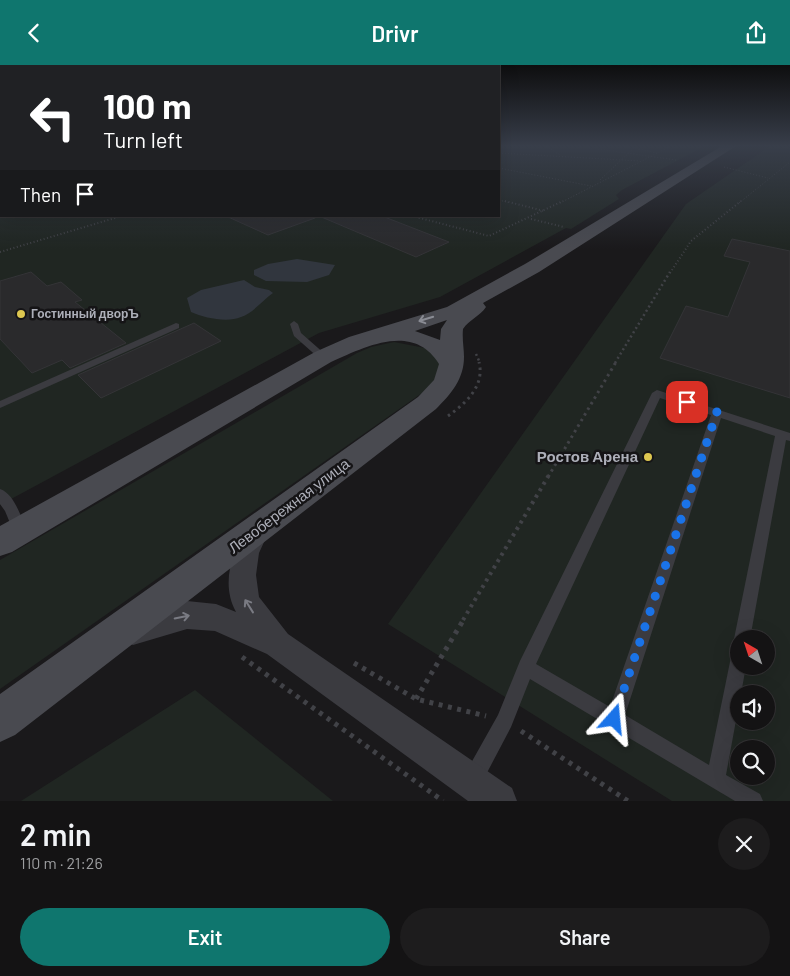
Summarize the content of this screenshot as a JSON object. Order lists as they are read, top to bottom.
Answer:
{
  "streets": {
    "main road": ["Левобережная улица"]
  },
  "places": ["Гостинный дворЪ", "Ростов Арена"],
  "north": "top left",
  "page": {
    "header": "Drivr",
    "turn": ["100 m", "Turn left"],
    "then": "Then",
    "heading": ["2 min", "110 m · 21:26"],
    "buttons": ["Exit", "Share"]
  }
}
